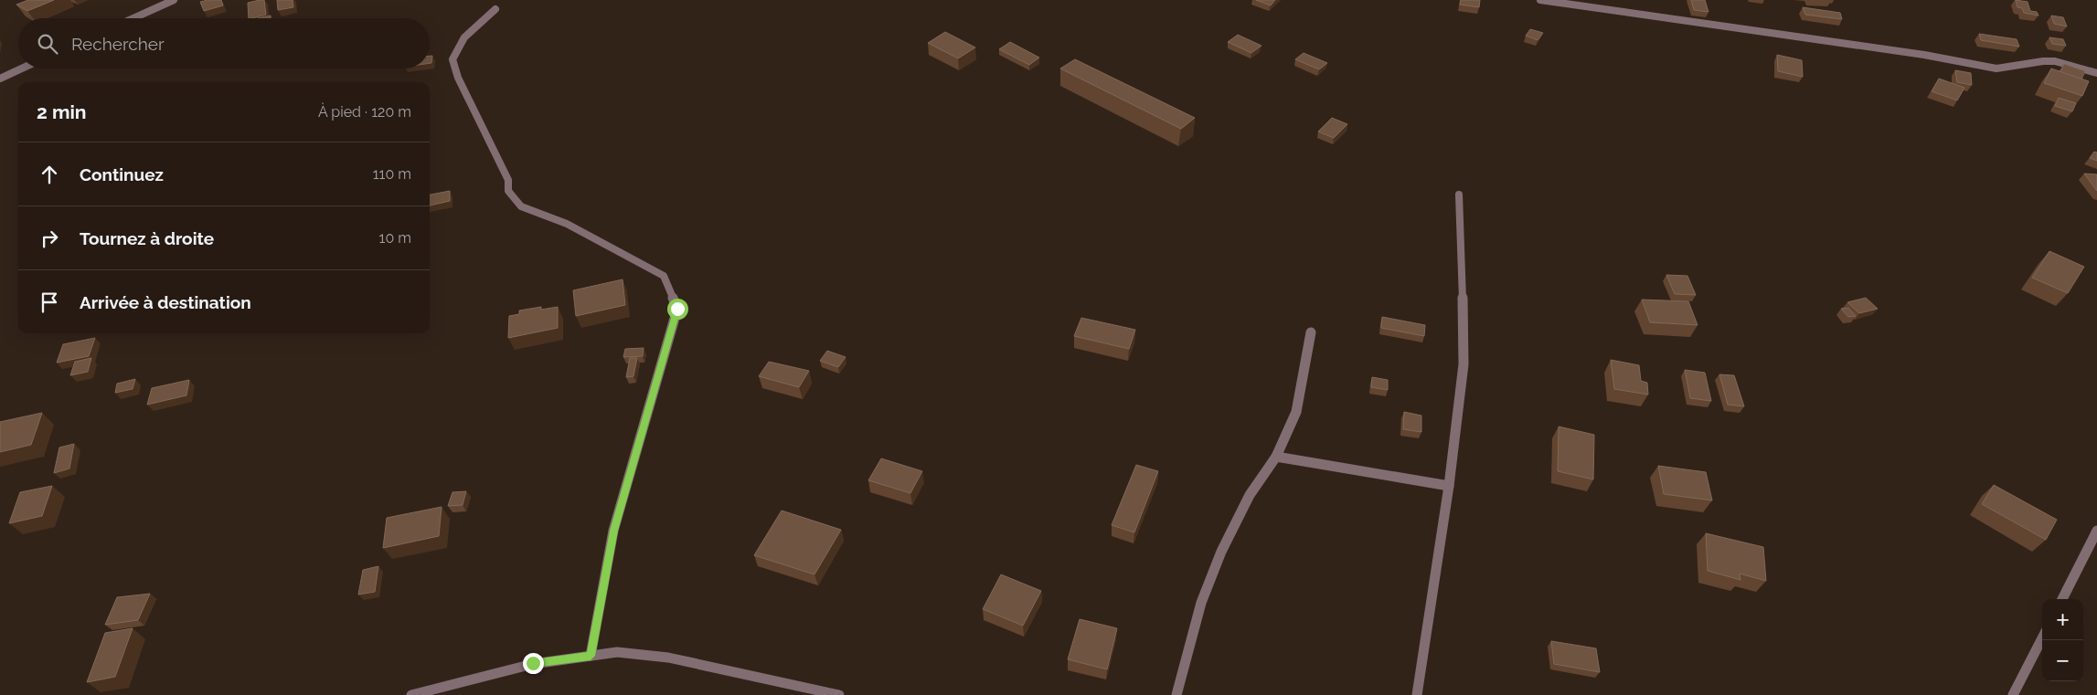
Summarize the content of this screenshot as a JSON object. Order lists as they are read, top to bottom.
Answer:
{
  "page": {
    "search": "Rechercher",
    "heading": ["2 min", "À pied · 120 m"],
    "list": [
      ["Continuez", "110 m"],
      ["Tournez à droite", "10 m"],
      "Arrivée à destination"
    ],
    "map_buttons": ["+", "−"]
  }
}
